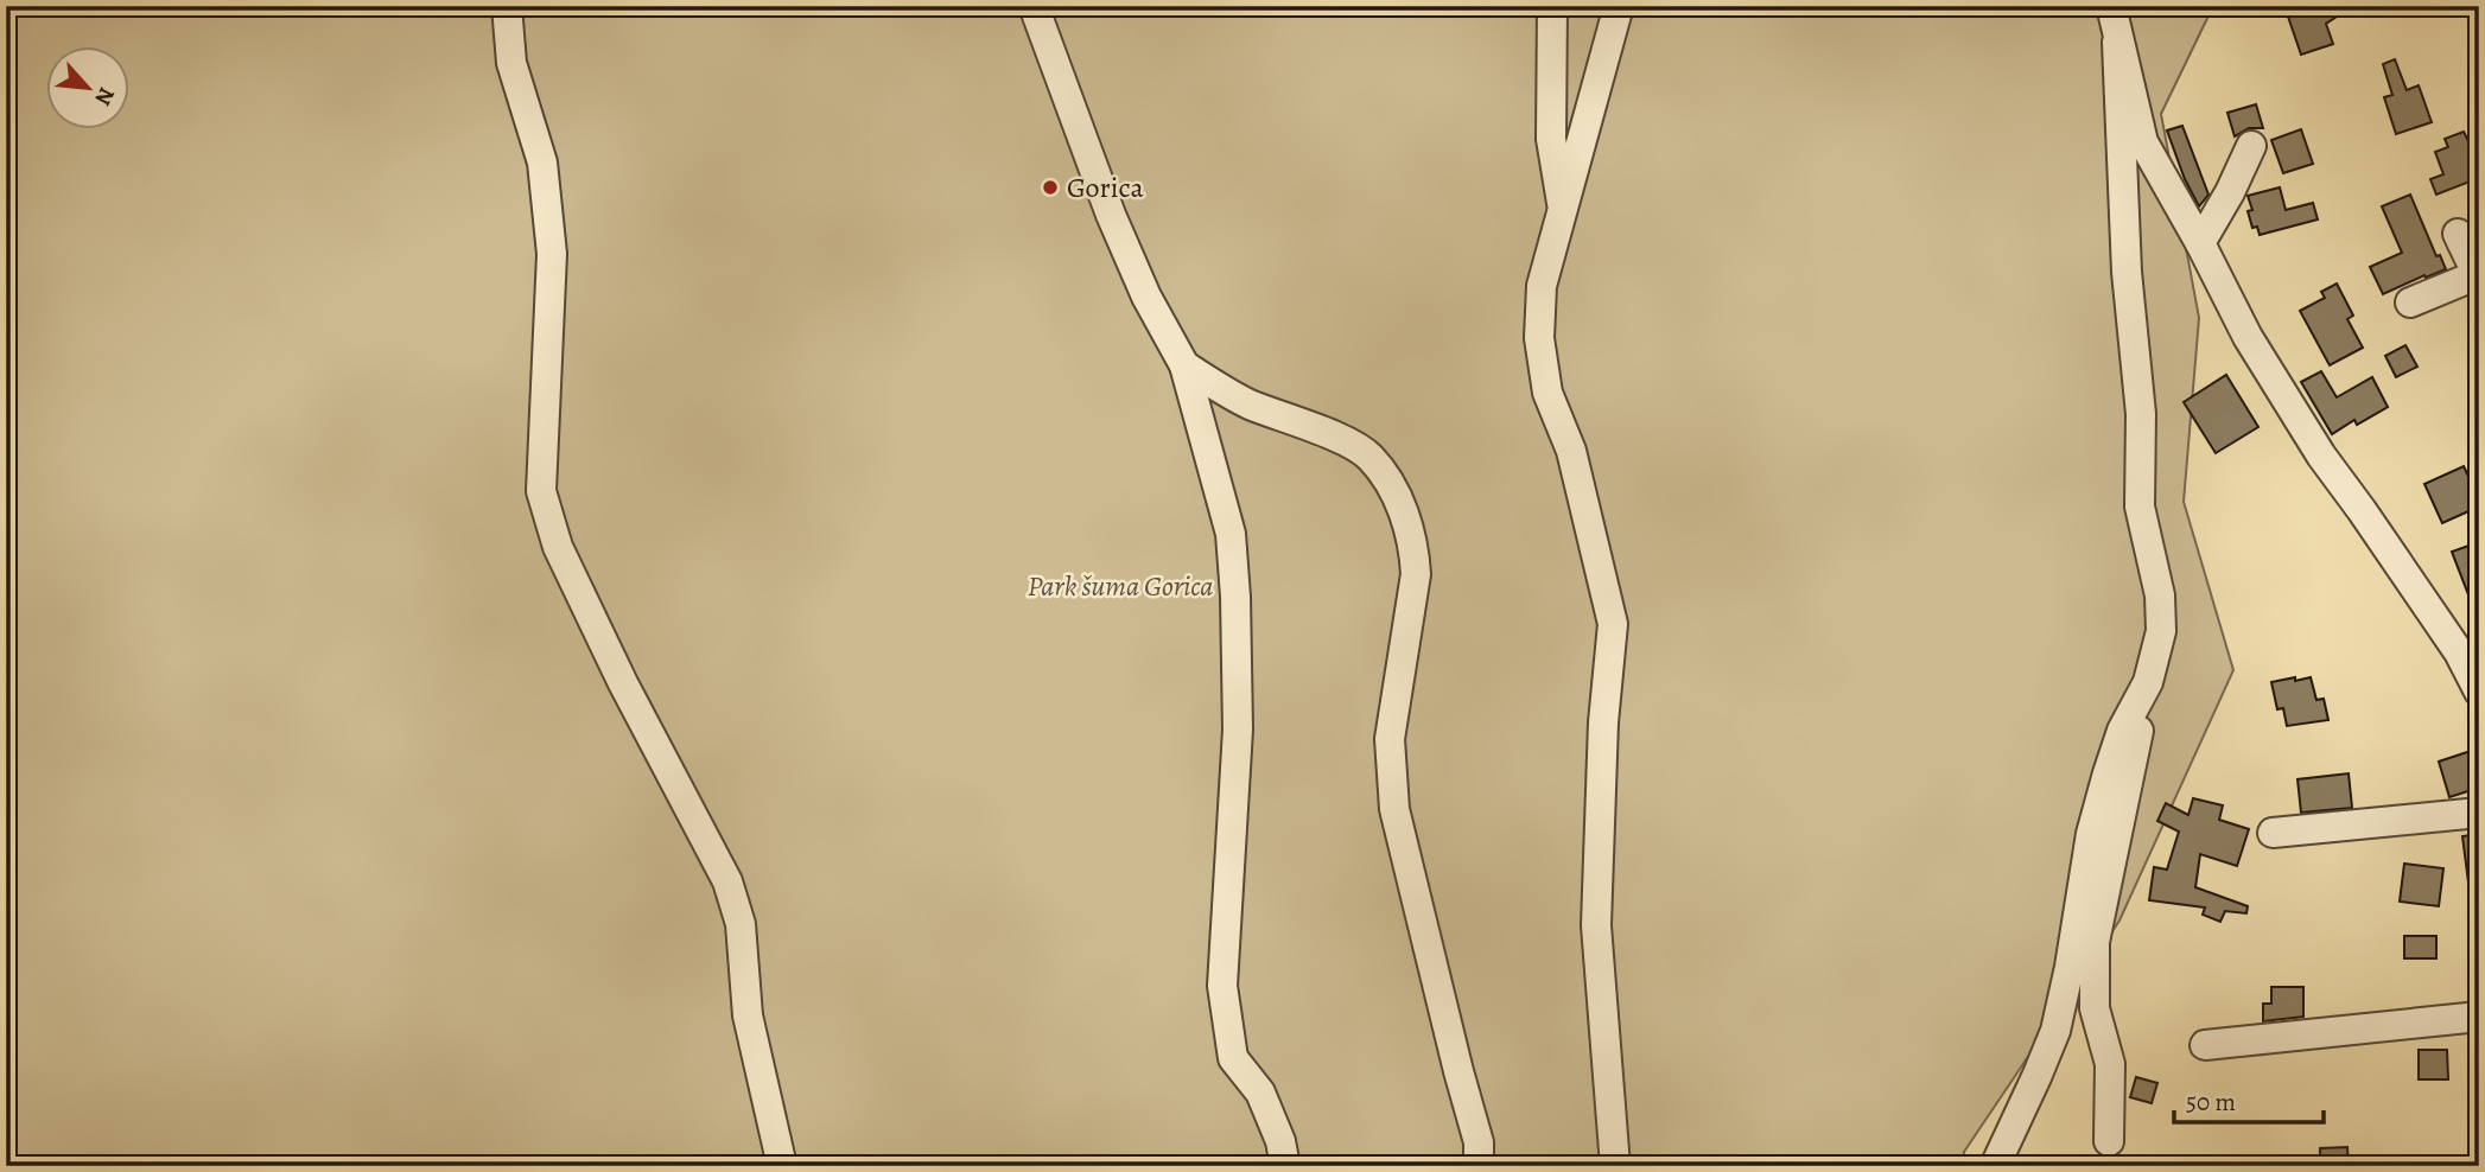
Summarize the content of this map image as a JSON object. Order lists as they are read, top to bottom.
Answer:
{
  "parks": ["Park šuma Gorica"],
  "places": ["Gorica"],
  "scale_bar": "50 m",
  "north": "bottom right"
}
